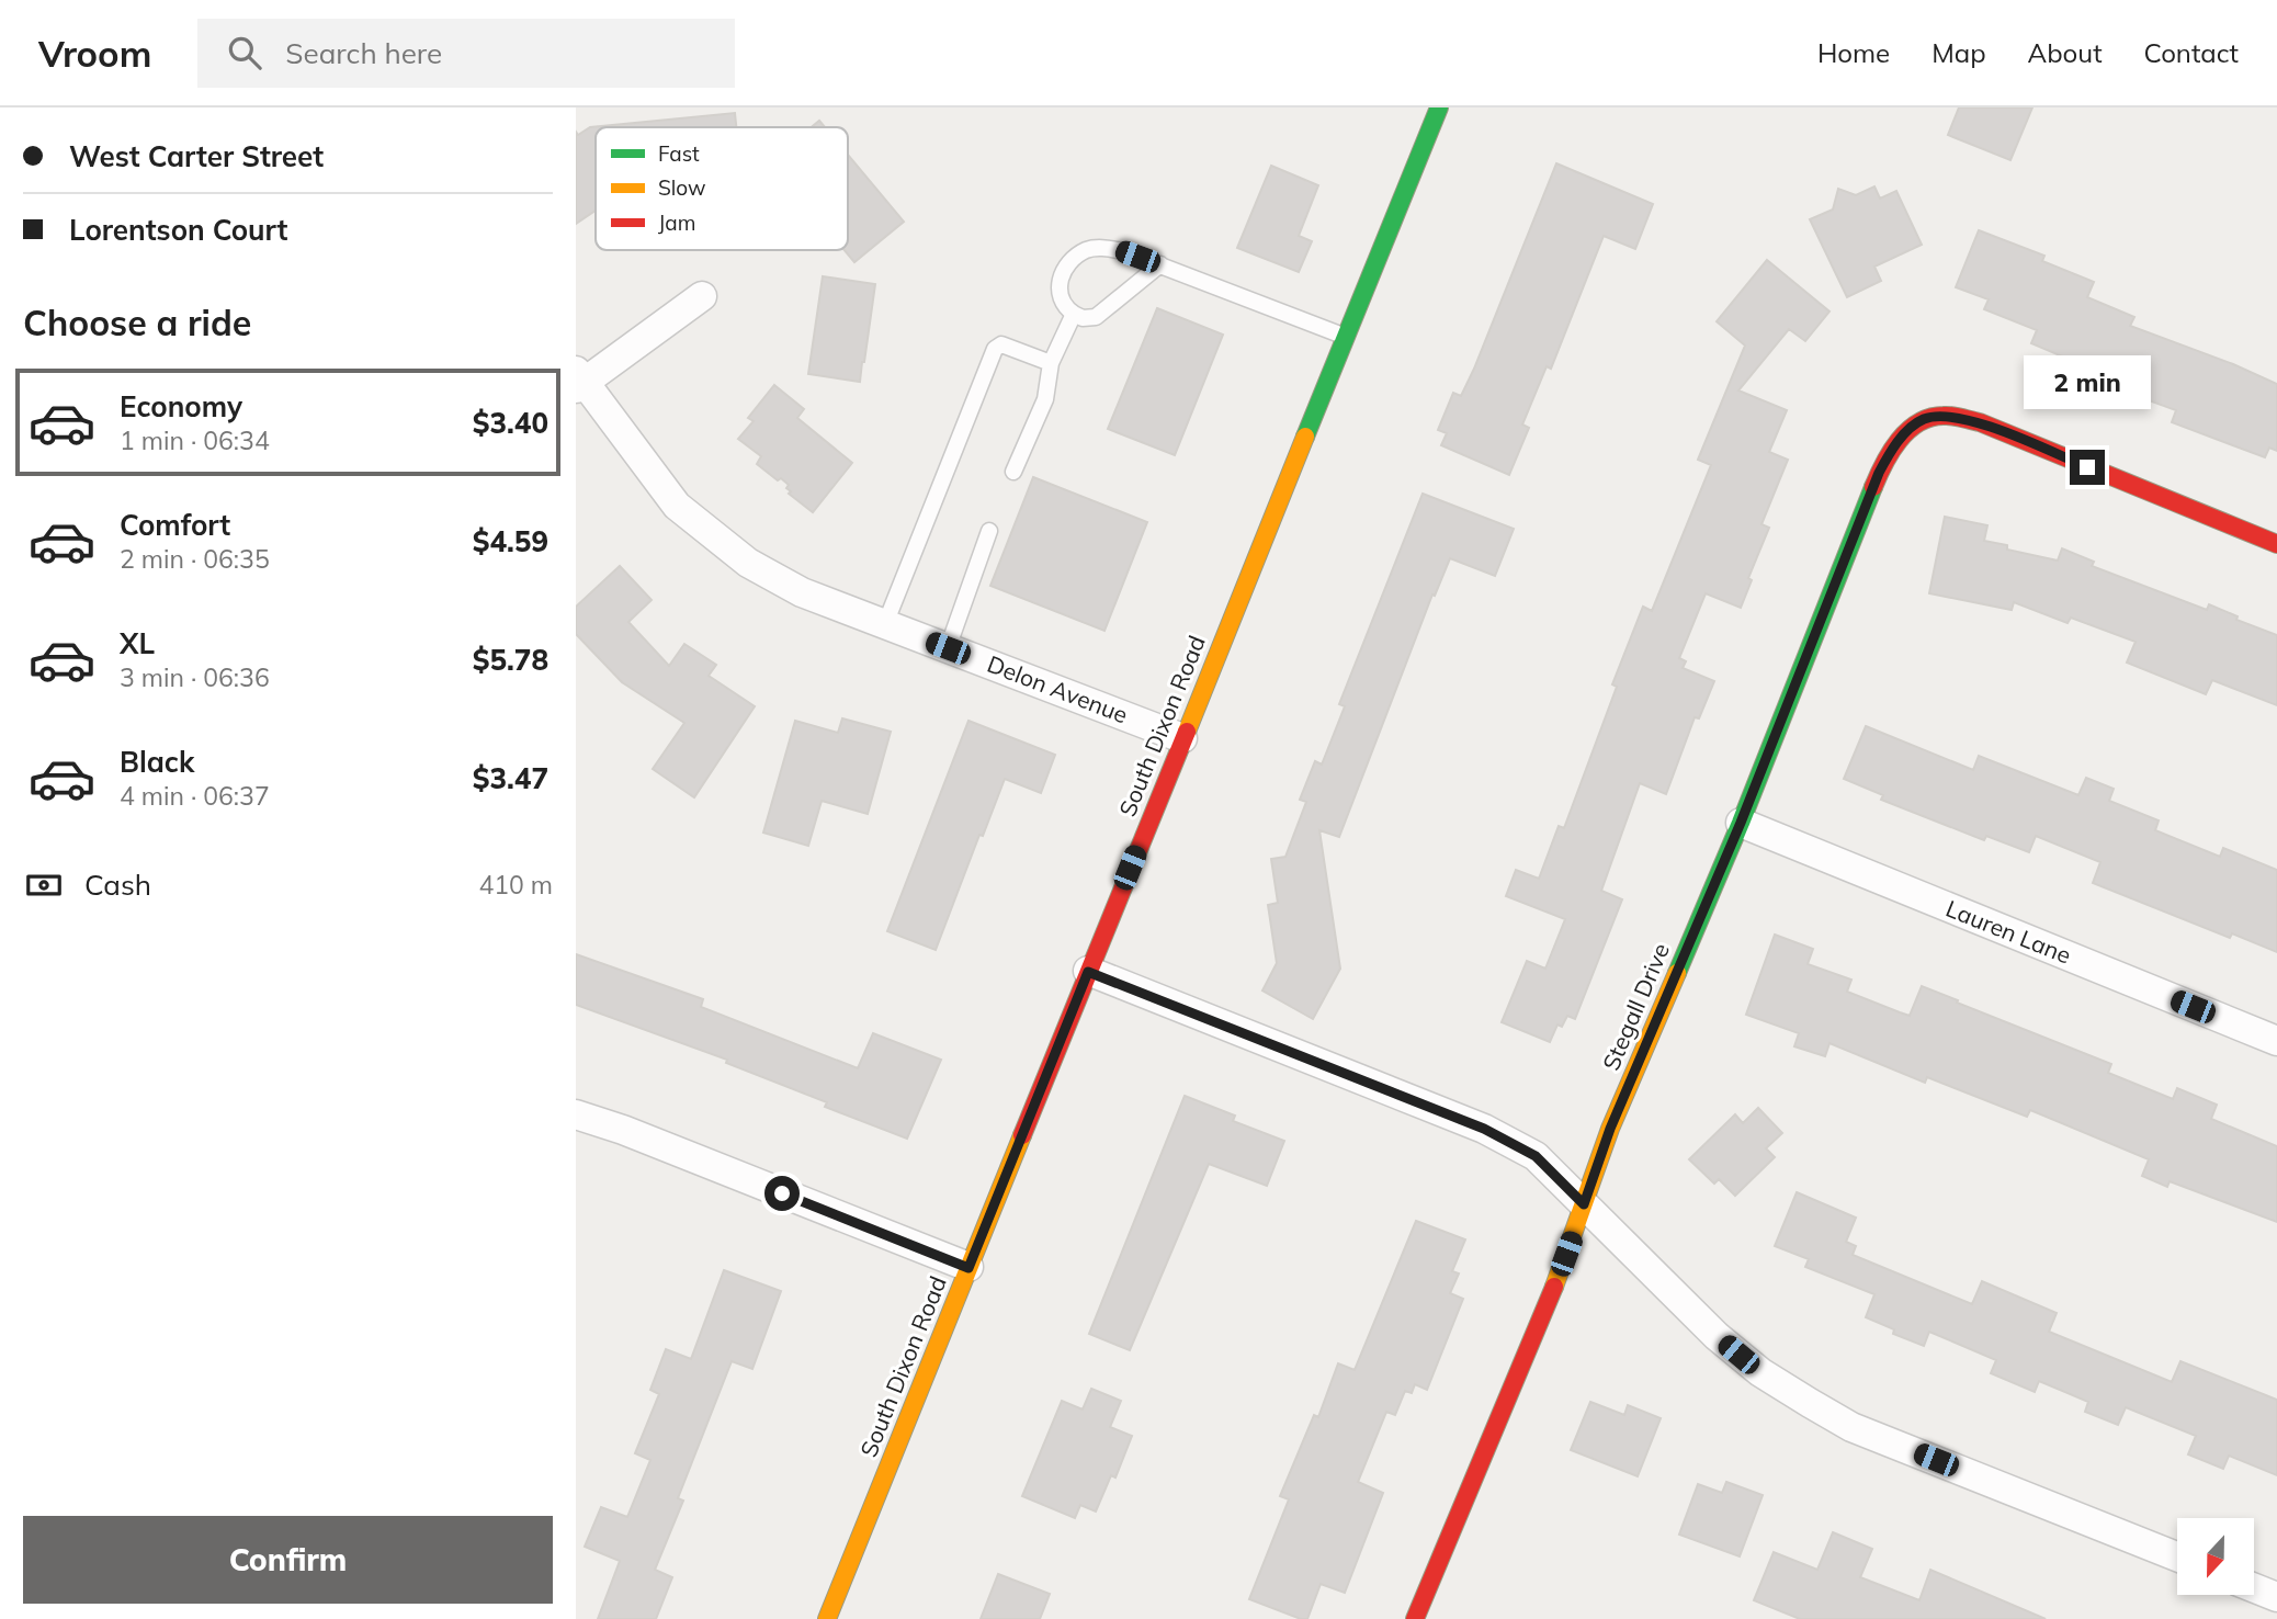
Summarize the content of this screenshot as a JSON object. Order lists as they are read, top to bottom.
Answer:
{
  "streets": {
    "street": [
      "Delon Avenue",
      "South Dixon Road",
      "Lauren Lane",
      "Stegall Drive"
    ]
  },
  "crossings": [
    ["Delon Avenue", "South Dixon Road"],
    ["Lauren Lane", "Stegall Drive"]
  ],
  "legend": ["Fast", "Slow", "Jam"],
  "north": "bottom",
  "page": {
    "header": "Vroom",
    "search": "Search here",
    "nav": [
      "Home",
      "Map",
      "About",
      "Contact"
    ],
    "banner": ["West Carter Street", "Lorentson Court"],
    "heading": "Choose a ride",
    "bubble": "2 min",
    "list": [
      {
        "name": "Economy",
        "note": "1 min · 06:34",
        "value": "$3.40"
      },
      {
        "name": "Comfort",
        "note": "2 min · 06:35",
        "value": "$4.59"
      },
      {
        "name": "XL",
        "note": "3 min · 06:36",
        "value": "$5.78"
      },
      {
        "name": "Black",
        "note": "4 min · 06:37",
        "value": "$3.47"
      }
    ],
    "pay": ["Cash", "410 m"],
    "buttons": "Confirm"
  }
}
